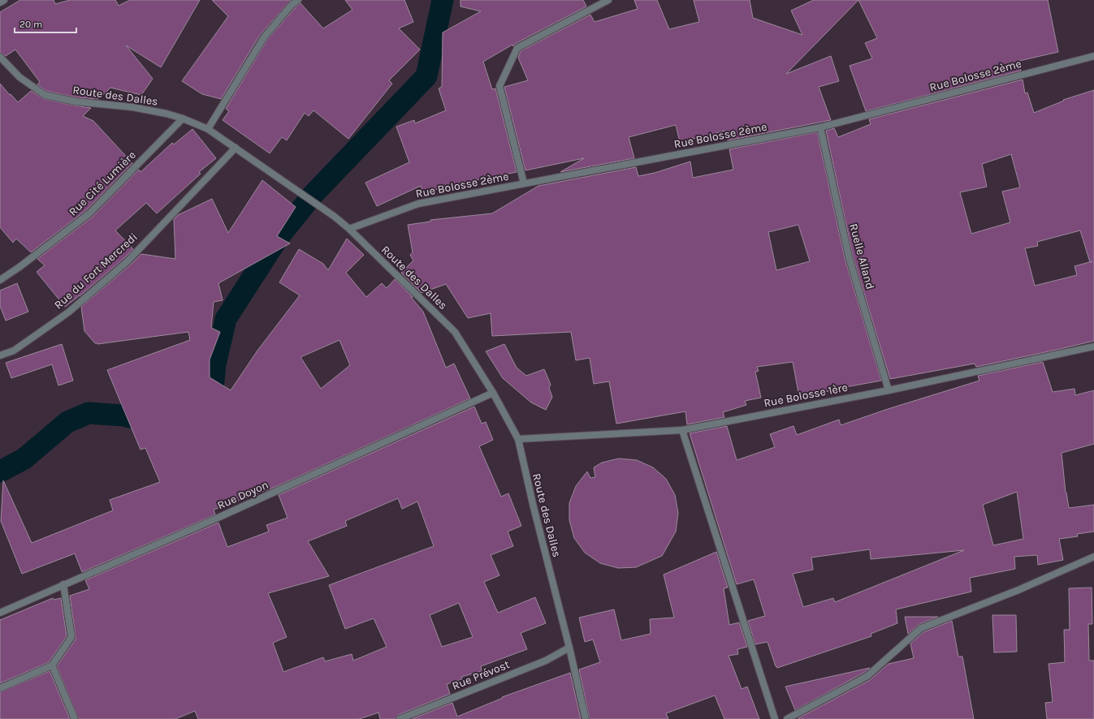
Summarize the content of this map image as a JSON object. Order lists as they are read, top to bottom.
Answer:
{
  "streets": {
    "street": [
      "Rue Bolosse 2ème",
      "Route des Dalles",
      "Rue Cité Lumière",
      "Ruelle Alland",
      "Rue du Fort Mercredi",
      "Rue Bolosse 1ère",
      "Rue Doyon",
      "Rue Prévost"
    ]
  },
  "crossings": [
    ["Rue Bolosse 2ème", "Route des Dalles"],
    ["Rue Bolosse 2ème", "Ruelle Alland"],
    ["Route des Dalles", "Rue Cité Lumière"],
    ["Route des Dalles", "Rue du Fort Mercredi"],
    ["Route des Dalles", "Rue Bolosse 1ère"],
    ["Route des Dalles", "Rue Doyon"],
    ["Route des Dalles", "Rue Prévost"],
    ["Ruelle Alland", "Rue Bolosse 1ère"]
  ],
  "scale_bar": "20 m"
}
